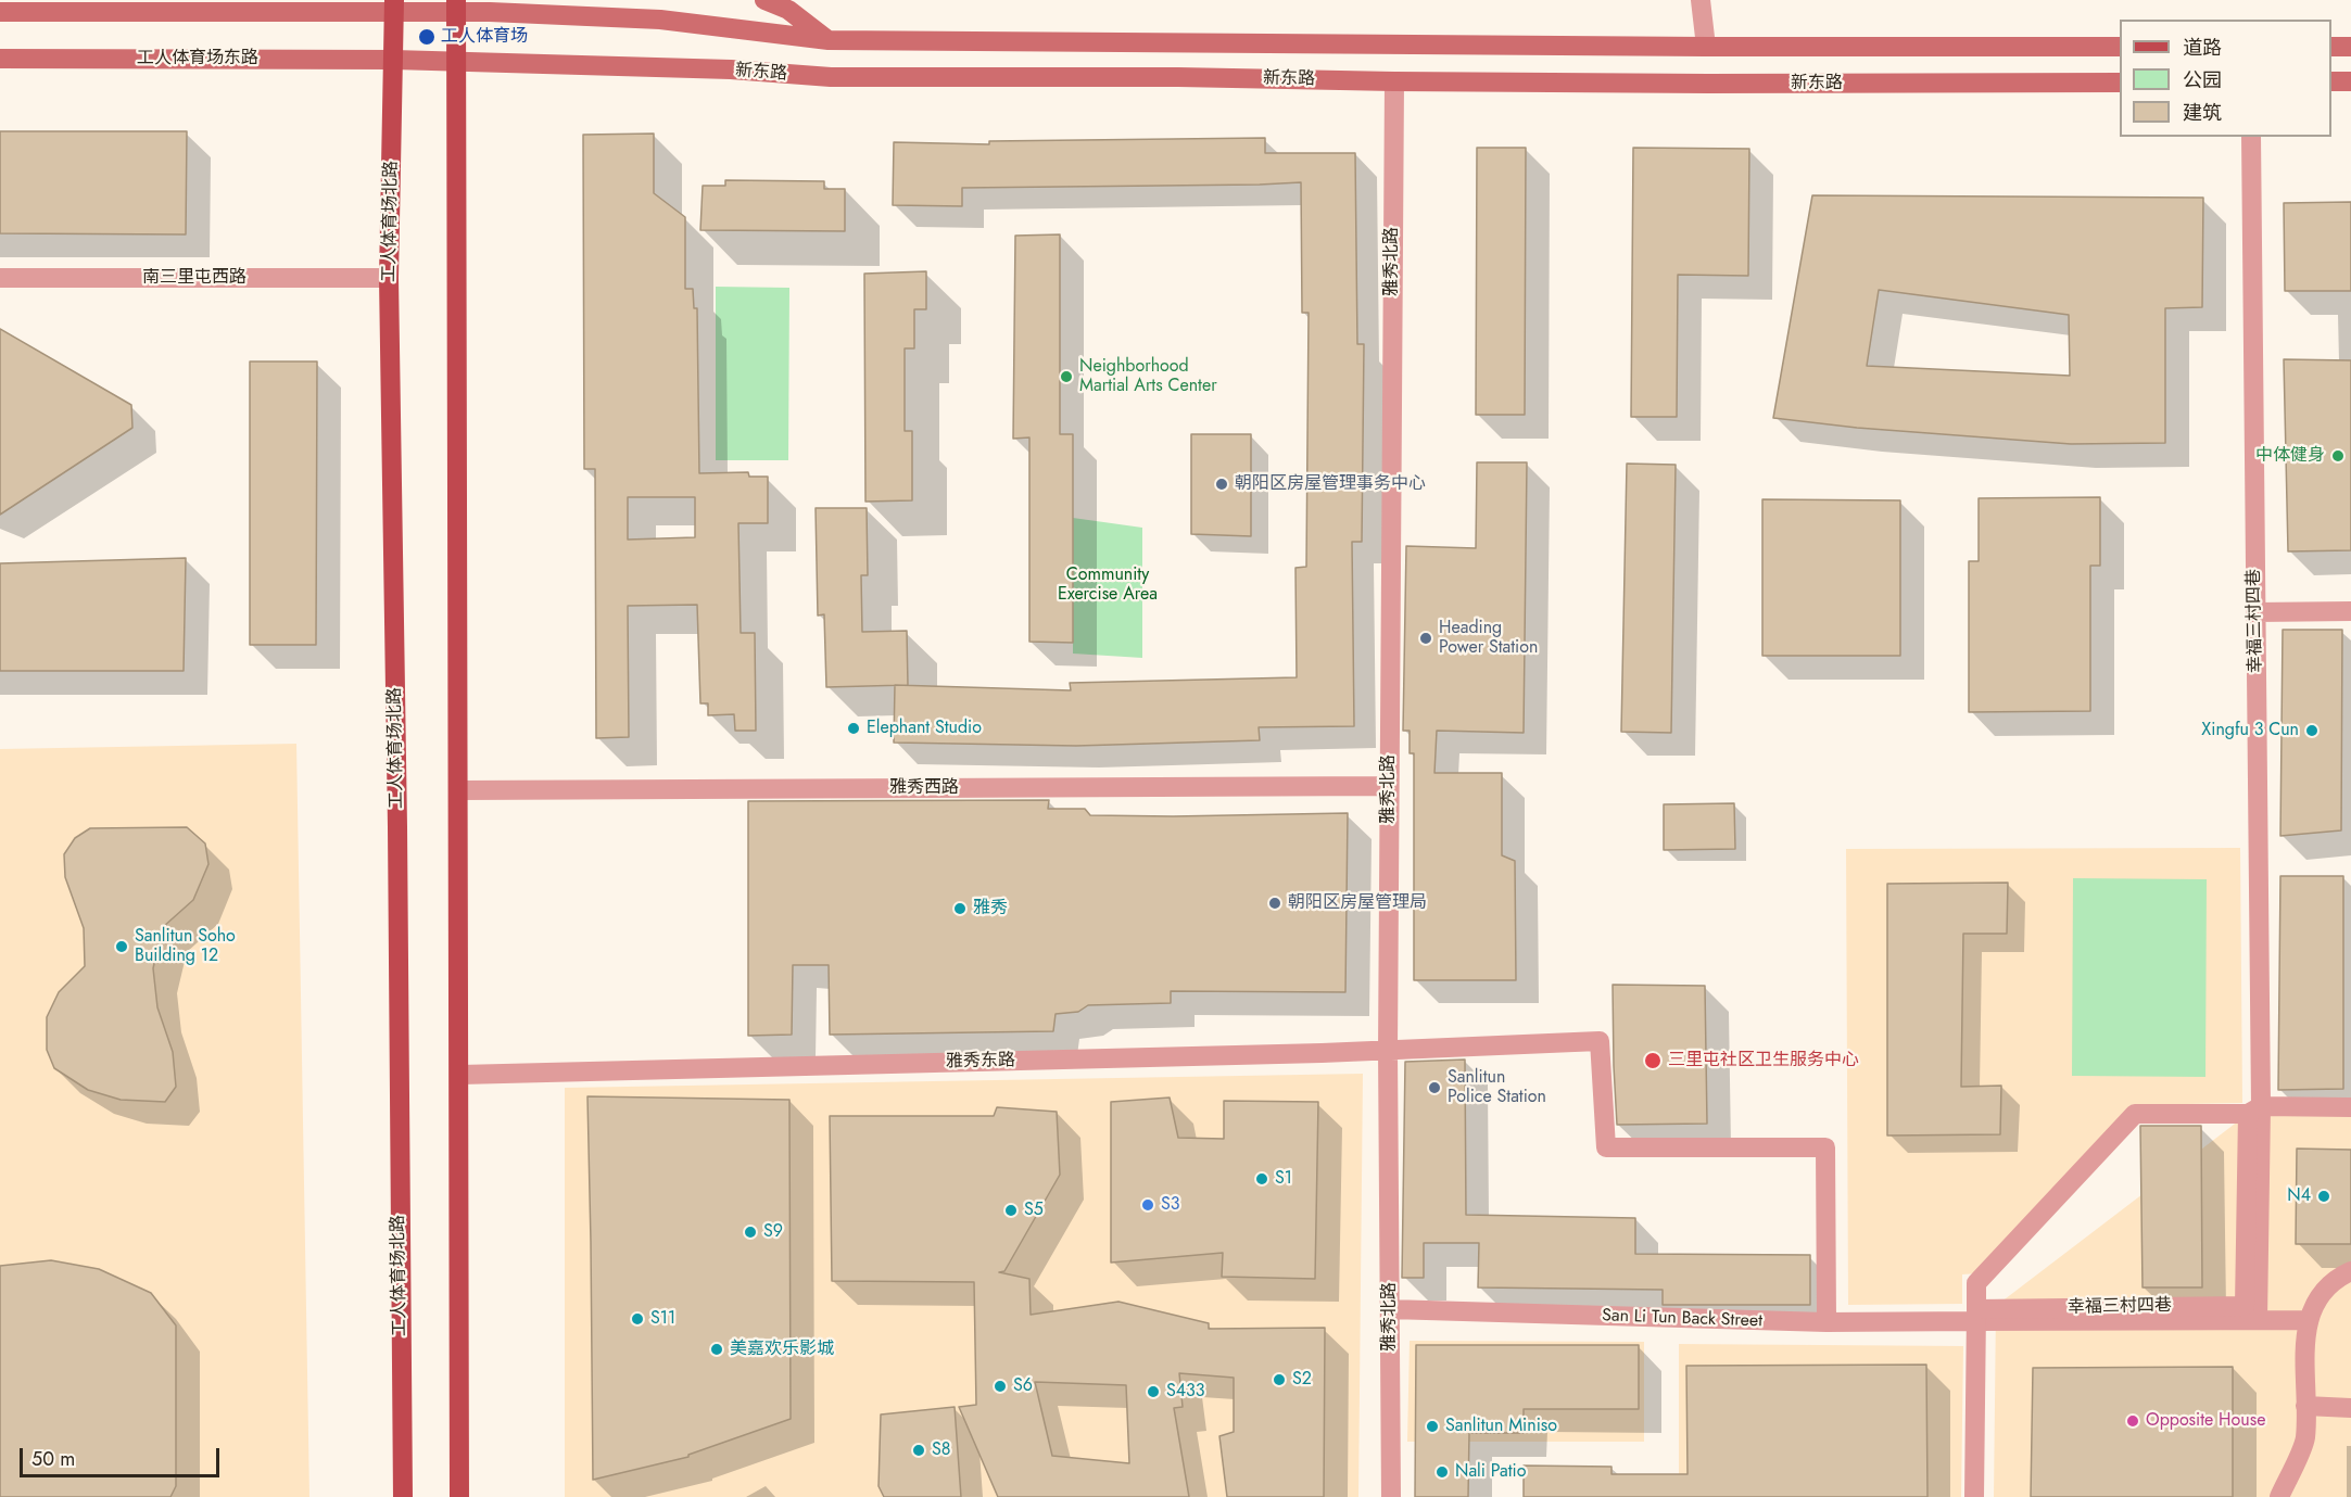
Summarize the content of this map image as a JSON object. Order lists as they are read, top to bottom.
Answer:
{
  "streets": {
    "main road": ["工人体育场东路", "新东路", "工人体育场北路"],
    "street": [
      "雅秀北路",
      "南三里屯西路",
      "幸福三村四巷",
      "雅秀西路",
      "雅秀东路",
      "San Li Tun Back Street"
    ]
  },
  "crossings": [
    ["工人体育场东路", "新东路"],
    ["工人体育场东路", "工人体育场北路"],
    ["新东路", "工人体育场北路"],
    ["新东路", "雅秀北路"],
    ["工人体育场北路", "南三里屯西路"],
    ["雅秀北路", "雅秀西路"],
    ["雅秀北路", "雅秀东路"],
    ["雅秀北路", "San Li Tun Back Street"],
    ["幸福三村四巷", "San Li Tun Back Street"],
    ["雅秀东路", "San Li Tun Back Street"]
  ],
  "parks": ["Community Exercise Area"],
  "places": [
    "工人体育场",
    "Neighborhood Martial Arts Center",
    "中体健身",
    "朝阳区房屋管理事务中心",
    "Heading Power Station",
    "Elephant Studio",
    "Xingfu 3 Cun",
    "朝阳区房屋管理局",
    "雅秀",
    "Sanlitun Soho Building 12",
    "三里屯社区卫生服务中心",
    "Sanlitun Police Station",
    "S1",
    "N4",
    "S3",
    "S5",
    "S9",
    "S11",
    "美嘉欢乐影城",
    "S2",
    "S6",
    "S433",
    "Opposite House",
    "Sanlitun Miniso",
    "S8",
    "Nali Patio"
  ],
  "legend": ["道路", "公园", "建筑"],
  "scale_bar": "50 m"
}
